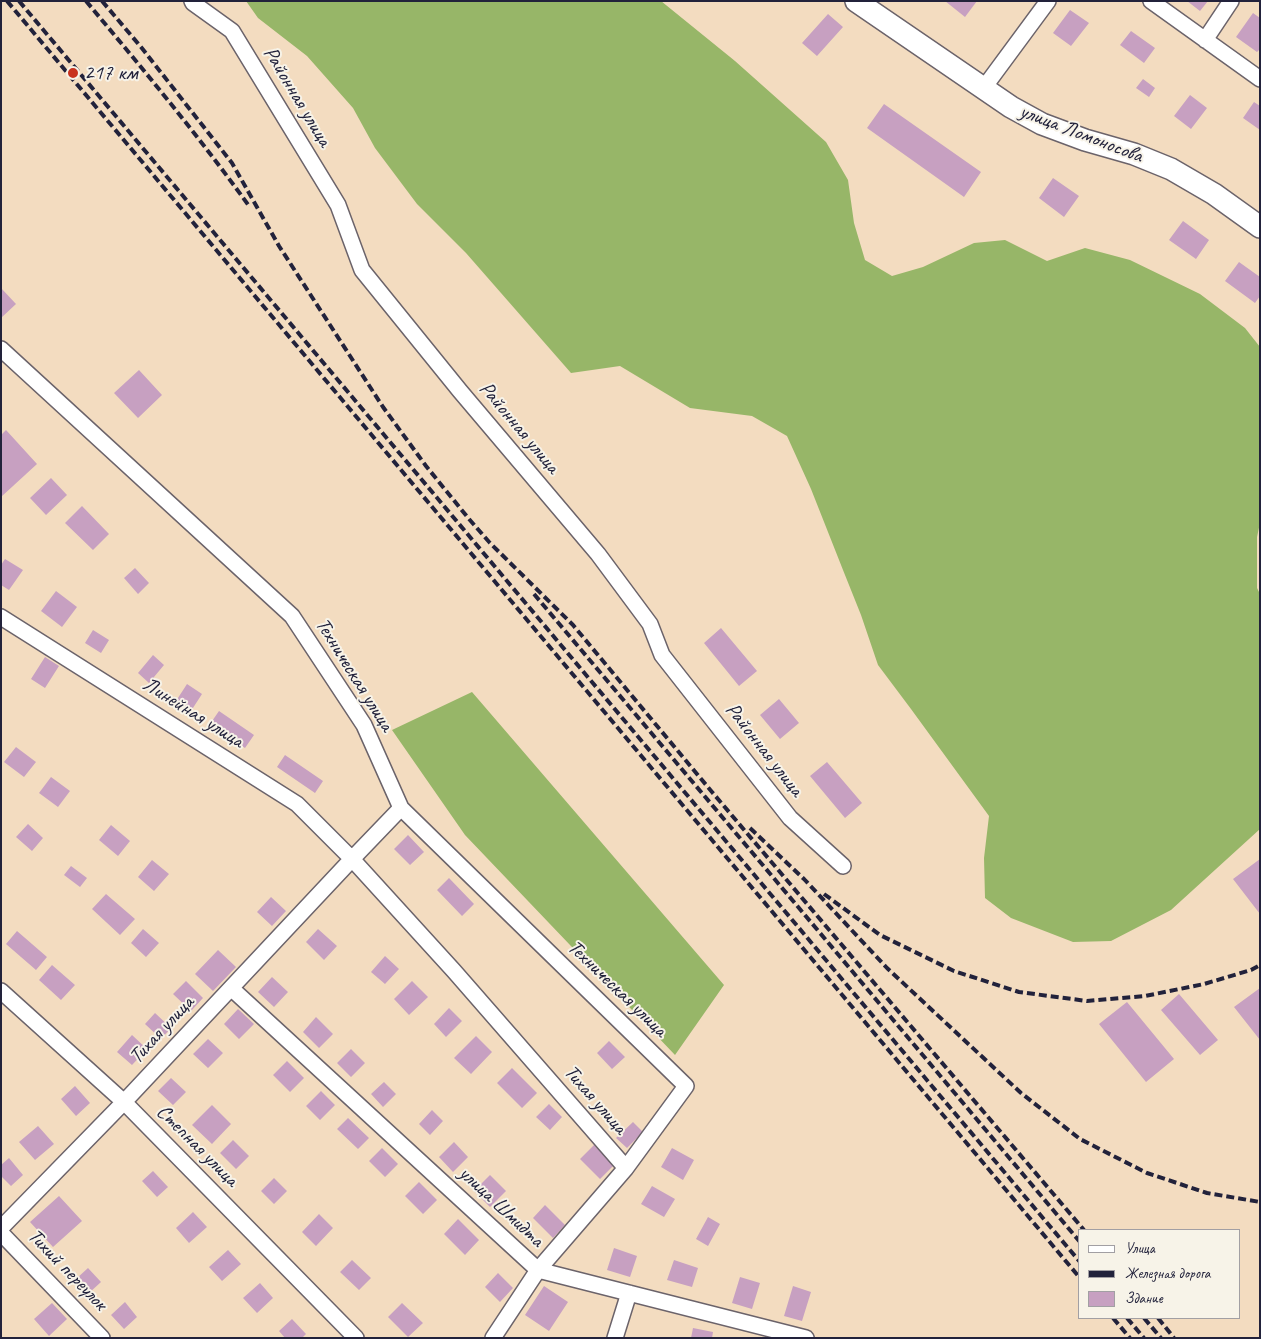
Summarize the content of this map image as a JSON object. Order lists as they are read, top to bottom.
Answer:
{
  "streets": {
    "street": [
      "Районная улица",
      "улица Ломоносова",
      "Техническая улица",
      "Линейная улица",
      "Тихая улица",
      "Степная улица",
      "улица Шмидта",
      "Тихий переулок"
    ]
  },
  "crossings": [
    ["Техническая улица", "Тихая улица"],
    ["Линейная улица", "Тихая улица"],
    ["Тихая улица", "Степная улица"],
    ["Тихая улица", "улица Шмидта"]
  ],
  "places": ["217 км"],
  "legend": ["Улица", "Железная дорога", "Здание"]
}
